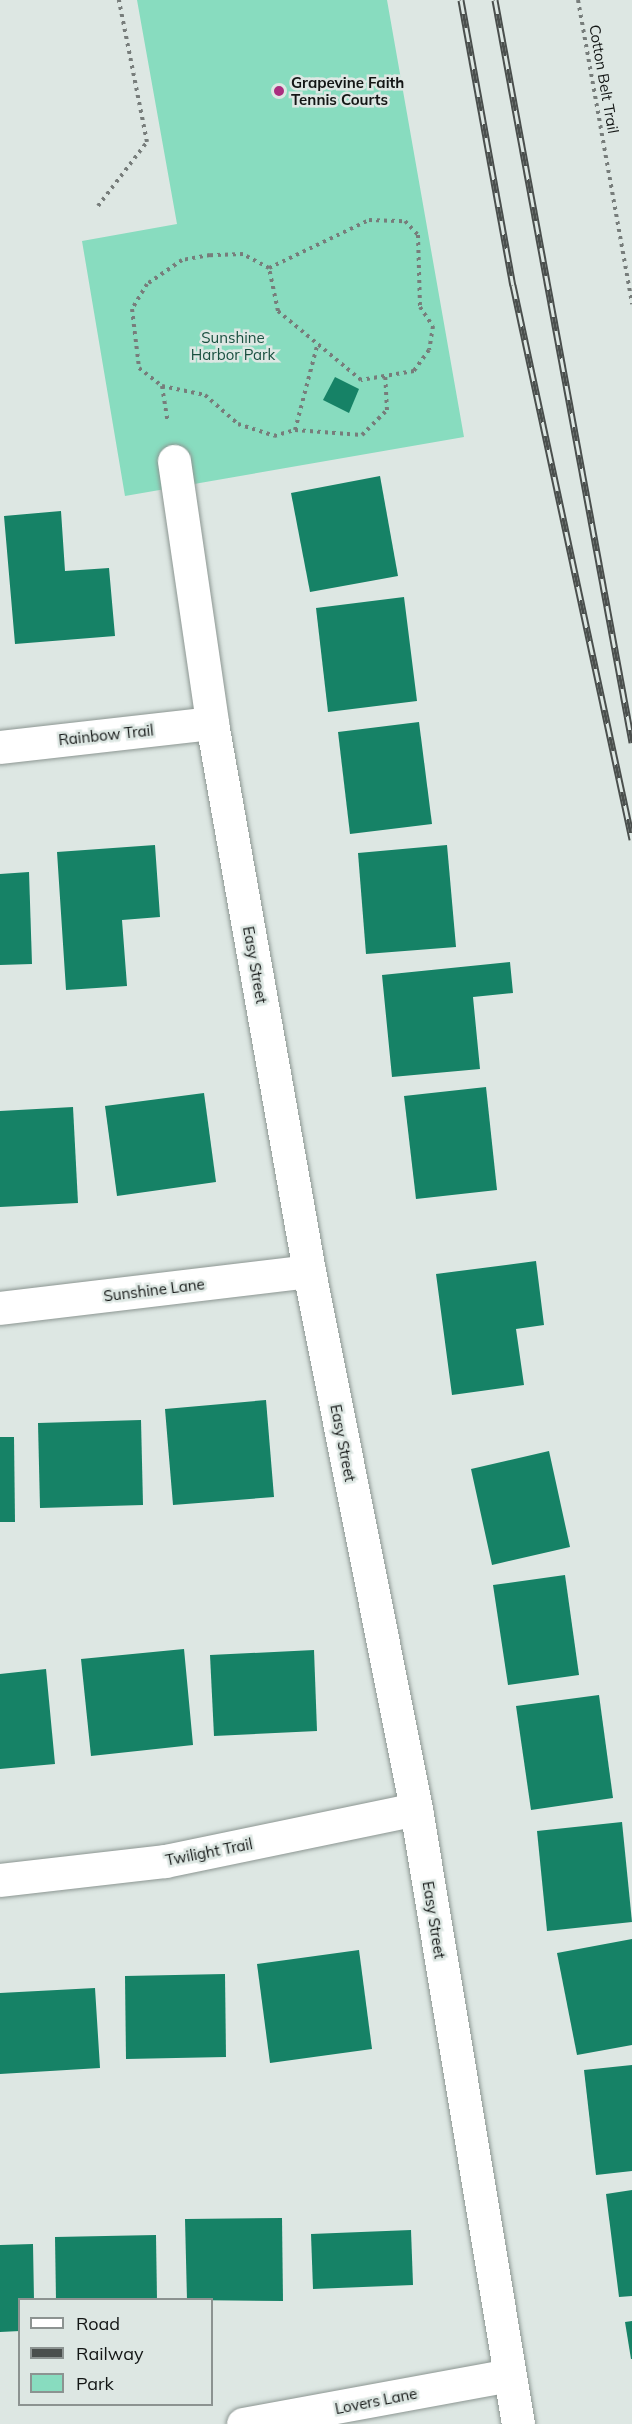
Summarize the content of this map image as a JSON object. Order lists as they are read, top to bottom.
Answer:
{
  "streets": {
    "street": [
      "Rainbow Trail",
      "Easy Street",
      "Sunshine Lane",
      "Twilight Trail",
      "Lovers Lane"
    ],
    "path": ["Cotton Belt Trail"]
  },
  "crossings": [
    ["Rainbow Trail", "Easy Street"],
    ["Easy Street", "Sunshine Lane"],
    ["Easy Street", "Twilight Trail"],
    ["Easy Street", "Lovers Lane"]
  ],
  "parks": ["Sunshine Harbor Park"],
  "places": ["Grapevine Faith Tennis Courts"],
  "legend": ["Road", "Railway", "Park"]
}
